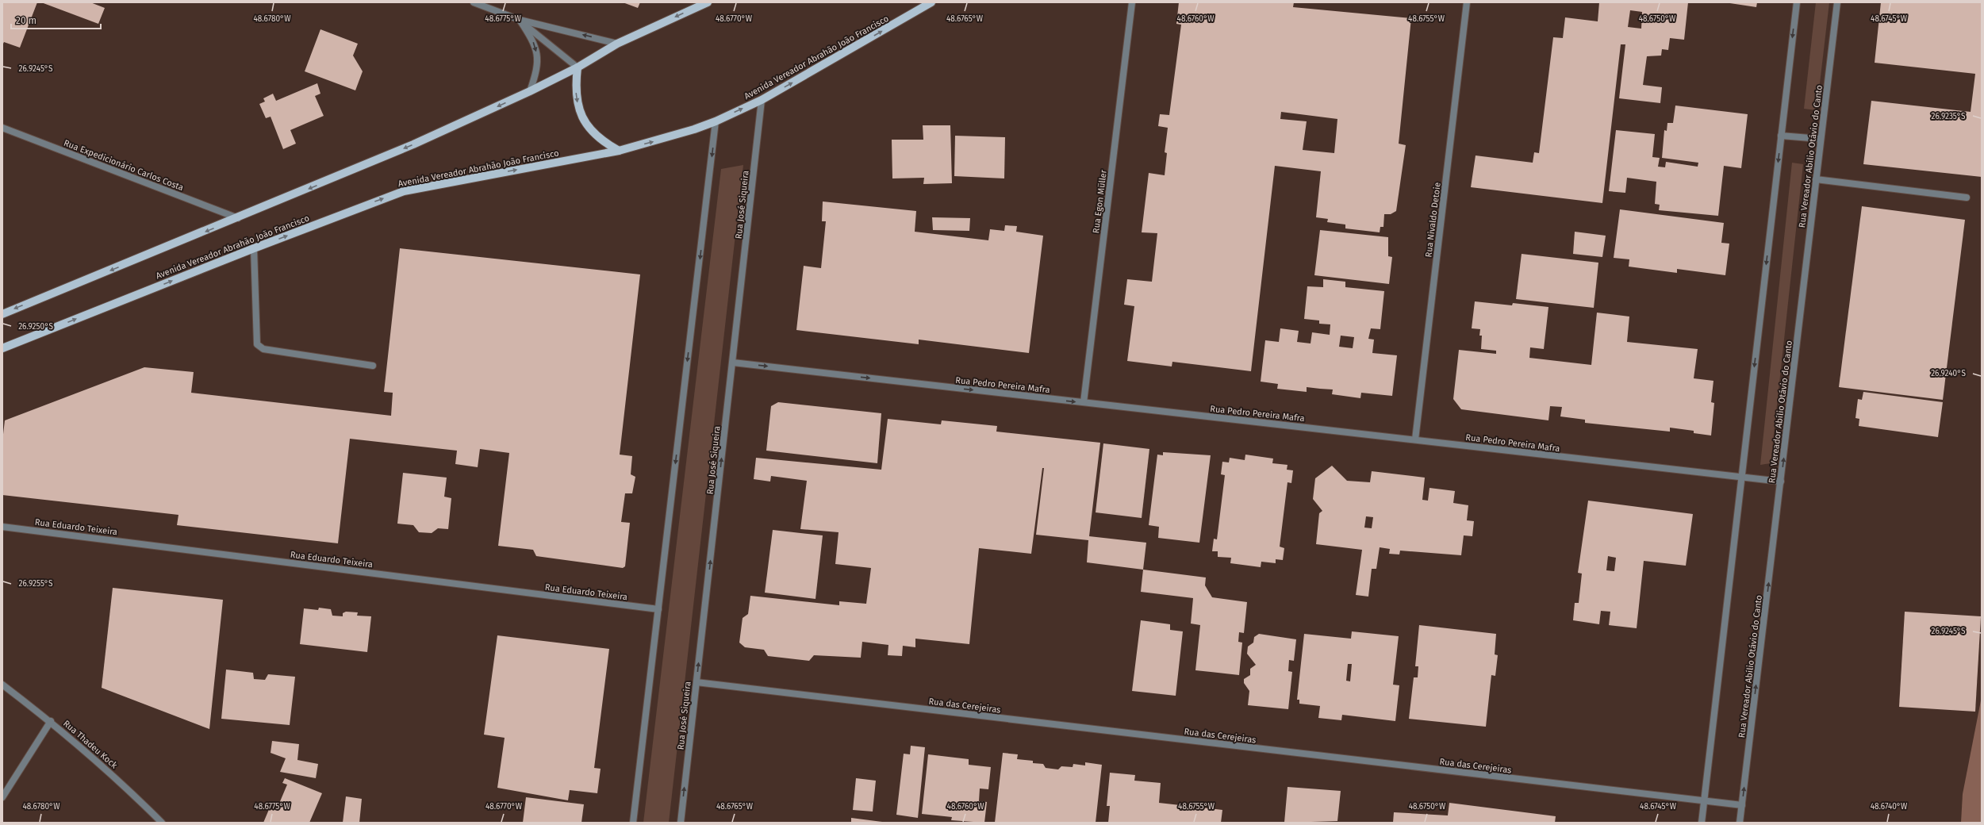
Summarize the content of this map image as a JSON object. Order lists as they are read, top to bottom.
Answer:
{
  "streets": {
    "main road": ["Avenida Vereador Abrahão João Francisco"],
    "street": [
      "Rua Vereador Abílio Otávio do Canto",
      "Rua Expedicionário Carlos Costa",
      "Rua Egon Müller",
      "Rua José Siqueira",
      "Rua Nivaldo Detoie",
      "Rua Pedro Pereira Mafra",
      "Rua Eduardo Teixeira",
      "Rua das Cerejeiras",
      "Rua Thadeu Kock"
    ]
  },
  "crossings": [
    ["Avenida Vereador Abrahão João Francisco", "Rua José Siqueira"],
    ["Rua Vereador Abílio Otávio do Canto", "Rua Pedro Pereira Mafra"],
    ["Rua Vereador Abílio Otávio do Canto", "Rua das Cerejeiras"],
    ["Rua Egon Müller", "Rua Pedro Pereira Mafra"],
    ["Rua José Siqueira", "Rua Pedro Pereira Mafra"],
    ["Rua José Siqueira", "Rua das Cerejeiras"],
    ["Rua Nivaldo Detoie", "Rua Pedro Pereira Mafra"]
  ],
  "scale_bar": "20 m",
  "coordinates": [
    "48.6780°W",
    "48.6775°W",
    "48.6770°W",
    "48.6765°W",
    "48.6760°W",
    "48.6755°W",
    "48.6750°W",
    "48.6745°W",
    "26.9245°S",
    "26.9235°S",
    "26.9250°S",
    "26.9240°S",
    "26.9255°S",
    "48.6740°W"
  ]
}
